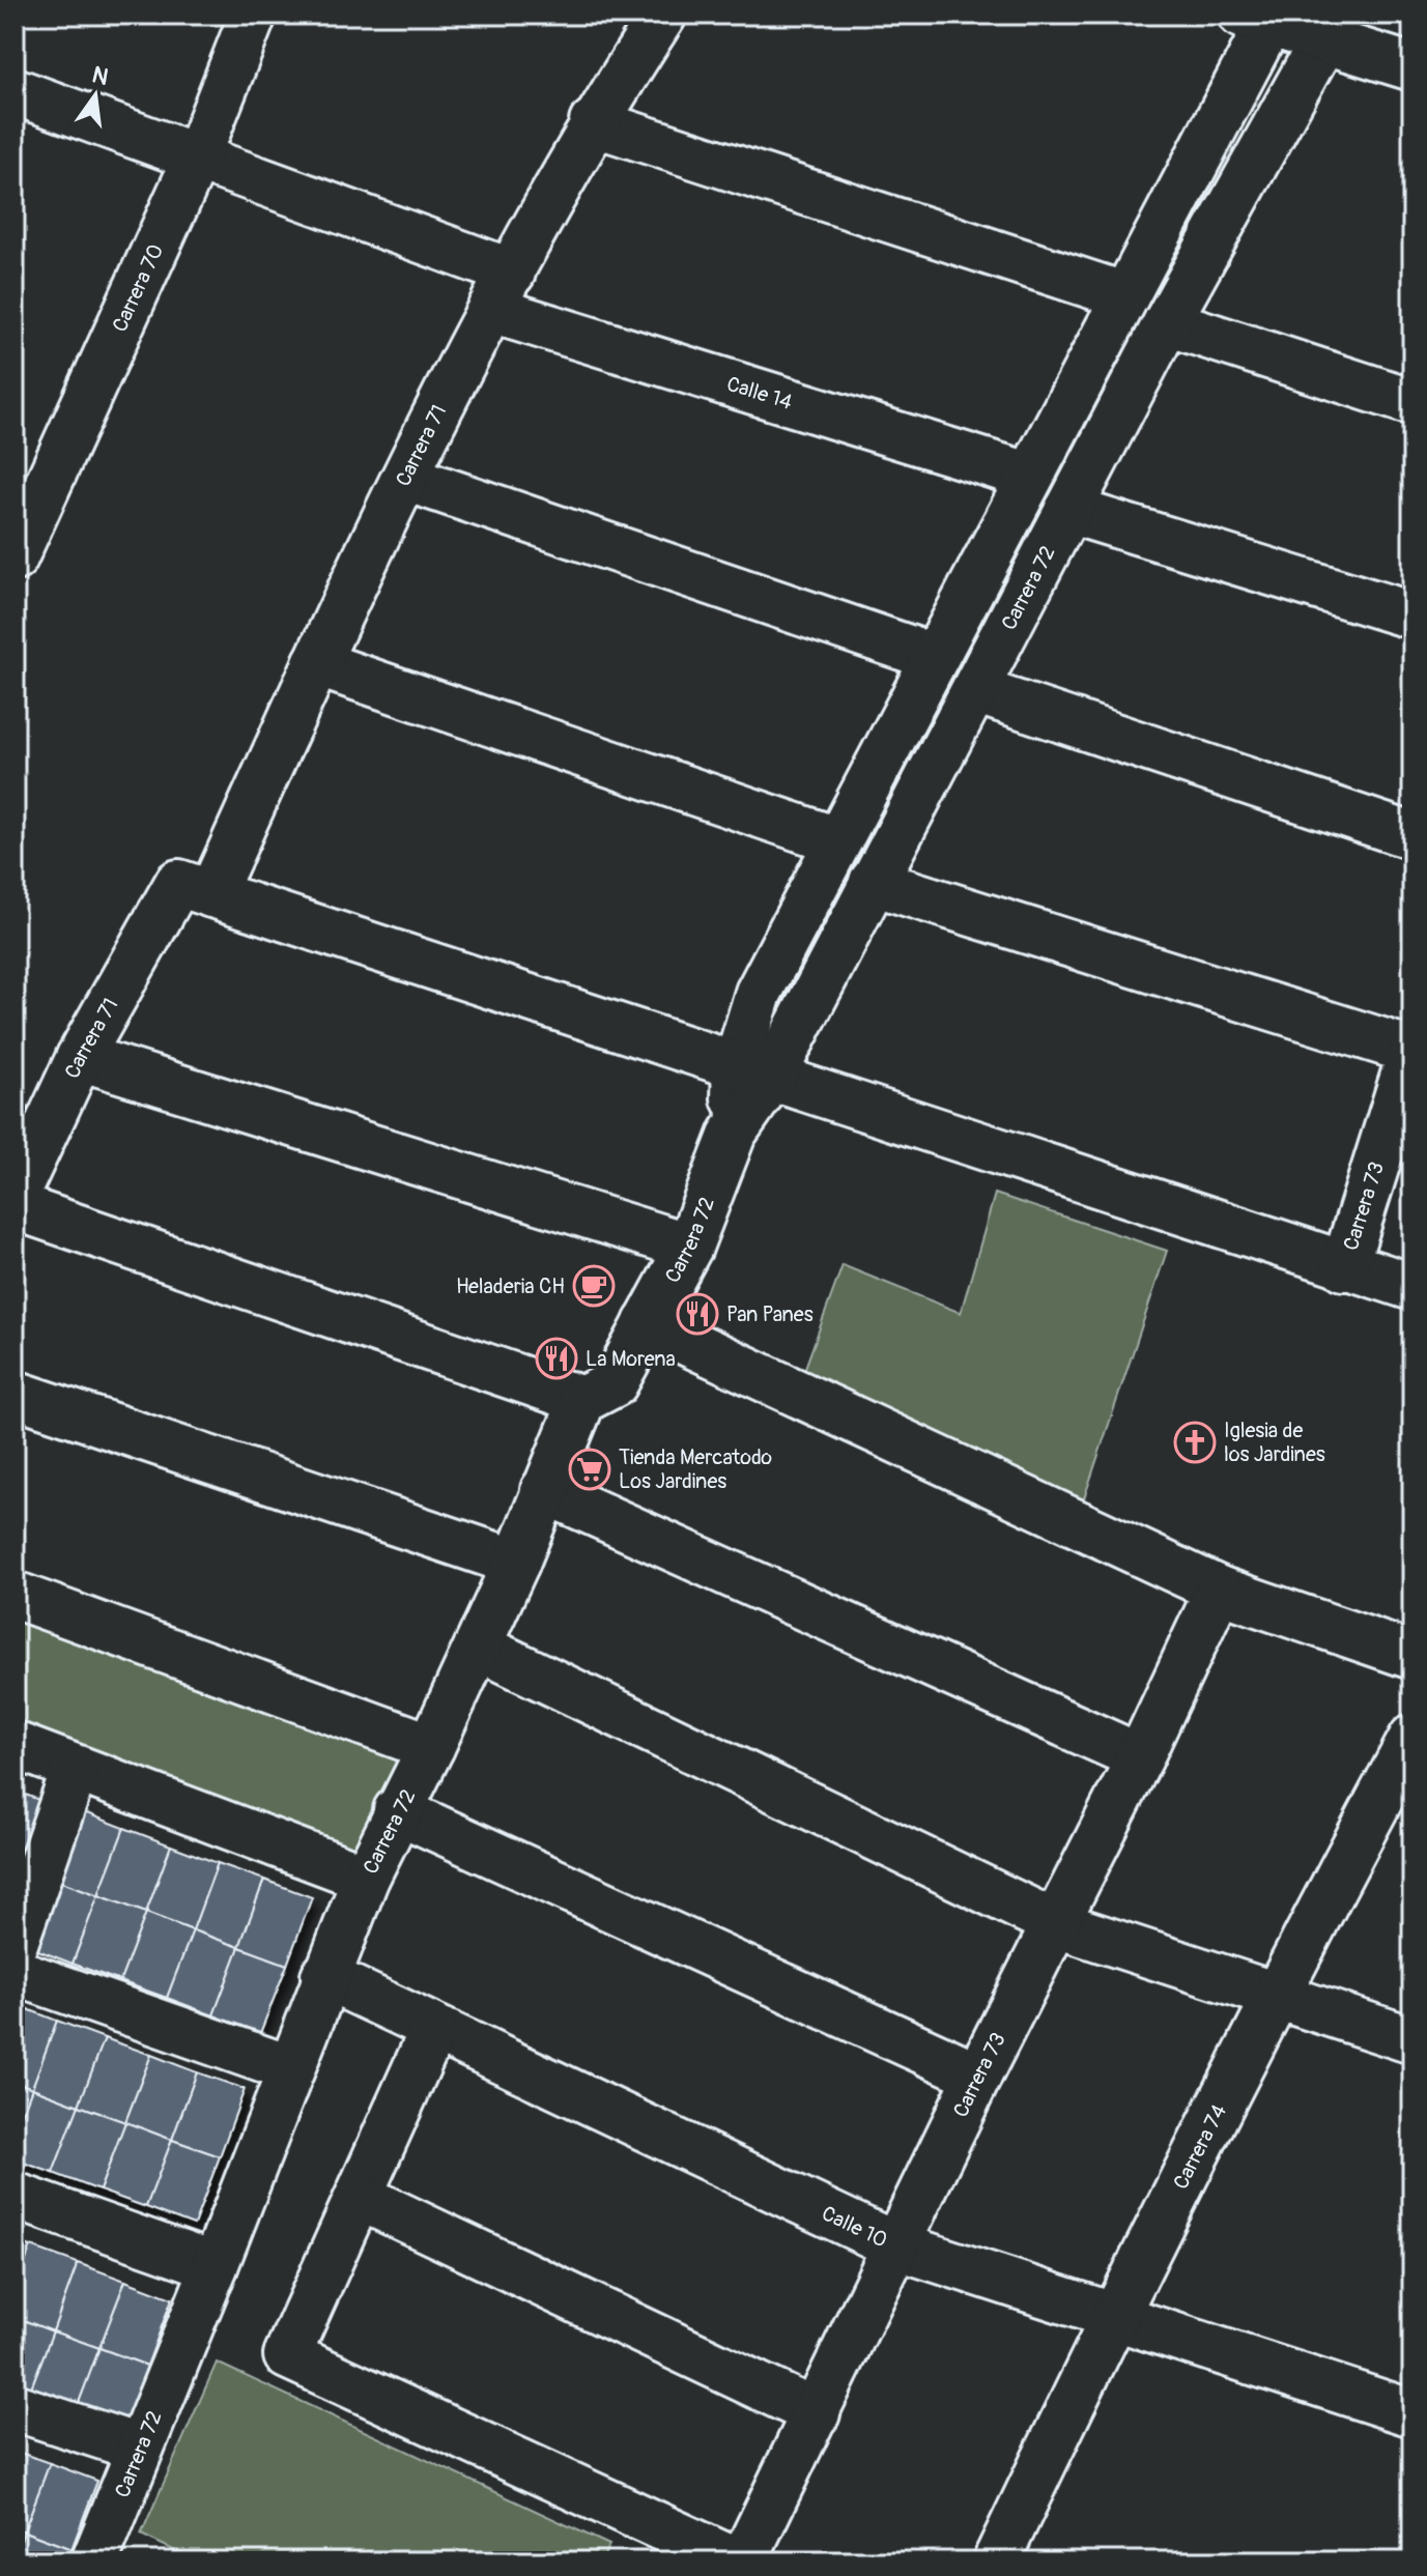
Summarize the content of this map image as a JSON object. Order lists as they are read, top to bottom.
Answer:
{
  "streets": {
    "street": [
      "Carrera 70",
      "Calle 14",
      "Carrera 71",
      "Carrera 72",
      "Carrera 73",
      "Carrera 74",
      "Calle 10"
    ]
  },
  "crossings": [
    ["Carrera 70", "Calle 14"],
    ["Calle 14", "Carrera 71"],
    ["Calle 14", "Carrera 72"],
    ["Carrera 72", "Calle 10"],
    ["Carrera 73", "Calle 10"],
    ["Carrera 74", "Calle 10"]
  ],
  "places": {
    "cafe": ["Heladeria CH"],
    "restaurant": ["Pan Panes", "La Morena"],
    "church": ["Iglesia de los Jardines"],
    "supermarket": ["Tienda Mercatodo Los Jardines"]
  },
  "north": "top"
}
